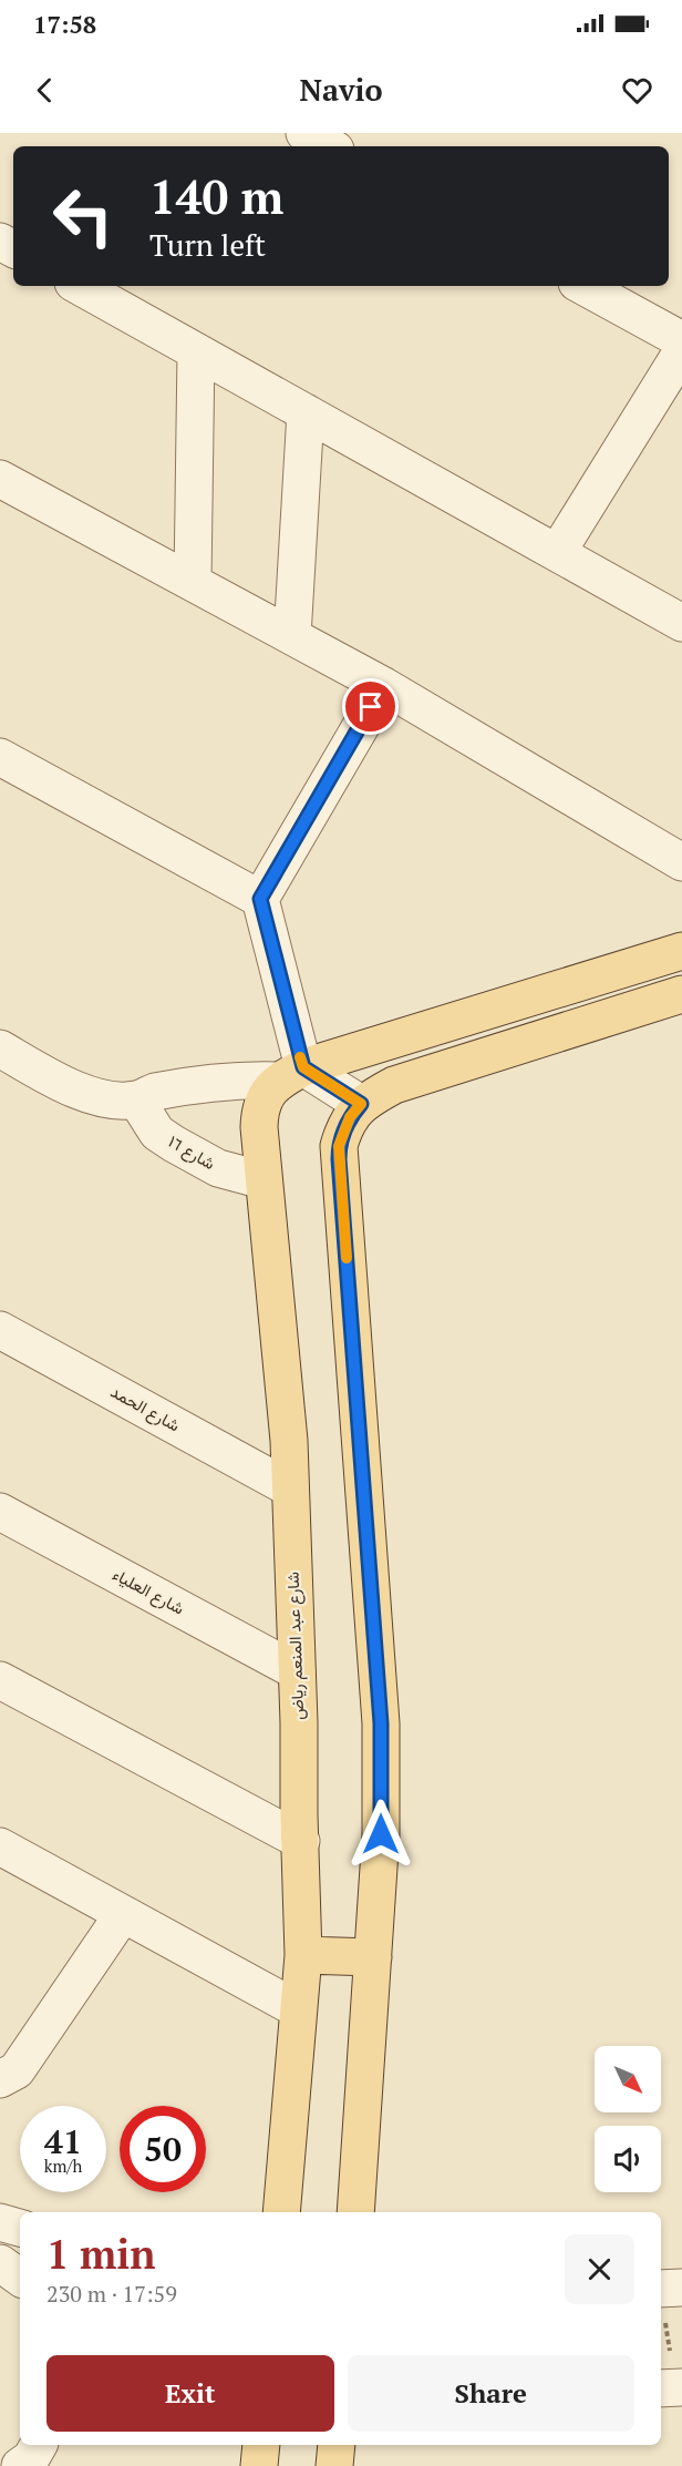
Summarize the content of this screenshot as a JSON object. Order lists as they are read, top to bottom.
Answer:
{
  "streets": {
    "main road": ["شارع عبد المنعم رياض"],
    "street": ["شارع ١٦", "شارع الحمد", "شارع العلياء"]
  },
  "crossings": [
    ["شارع ١٦", "شارع عبد المنعم رياض"],
    ["شارع الحمد", "شارع عبد المنعم رياض"],
    ["شارع العلياء", "شارع عبد المنعم رياض"]
  ],
  "north": "bottom right",
  "page": {
    "status": "17:58",
    "header": "Navio",
    "turn": ["140 m", "Turn left"],
    "speed": "41 km/h",
    "limit": "50",
    "heading": ["1 min", "230 m · 17:59"],
    "buttons": ["Exit", "Share"]
  }
}
